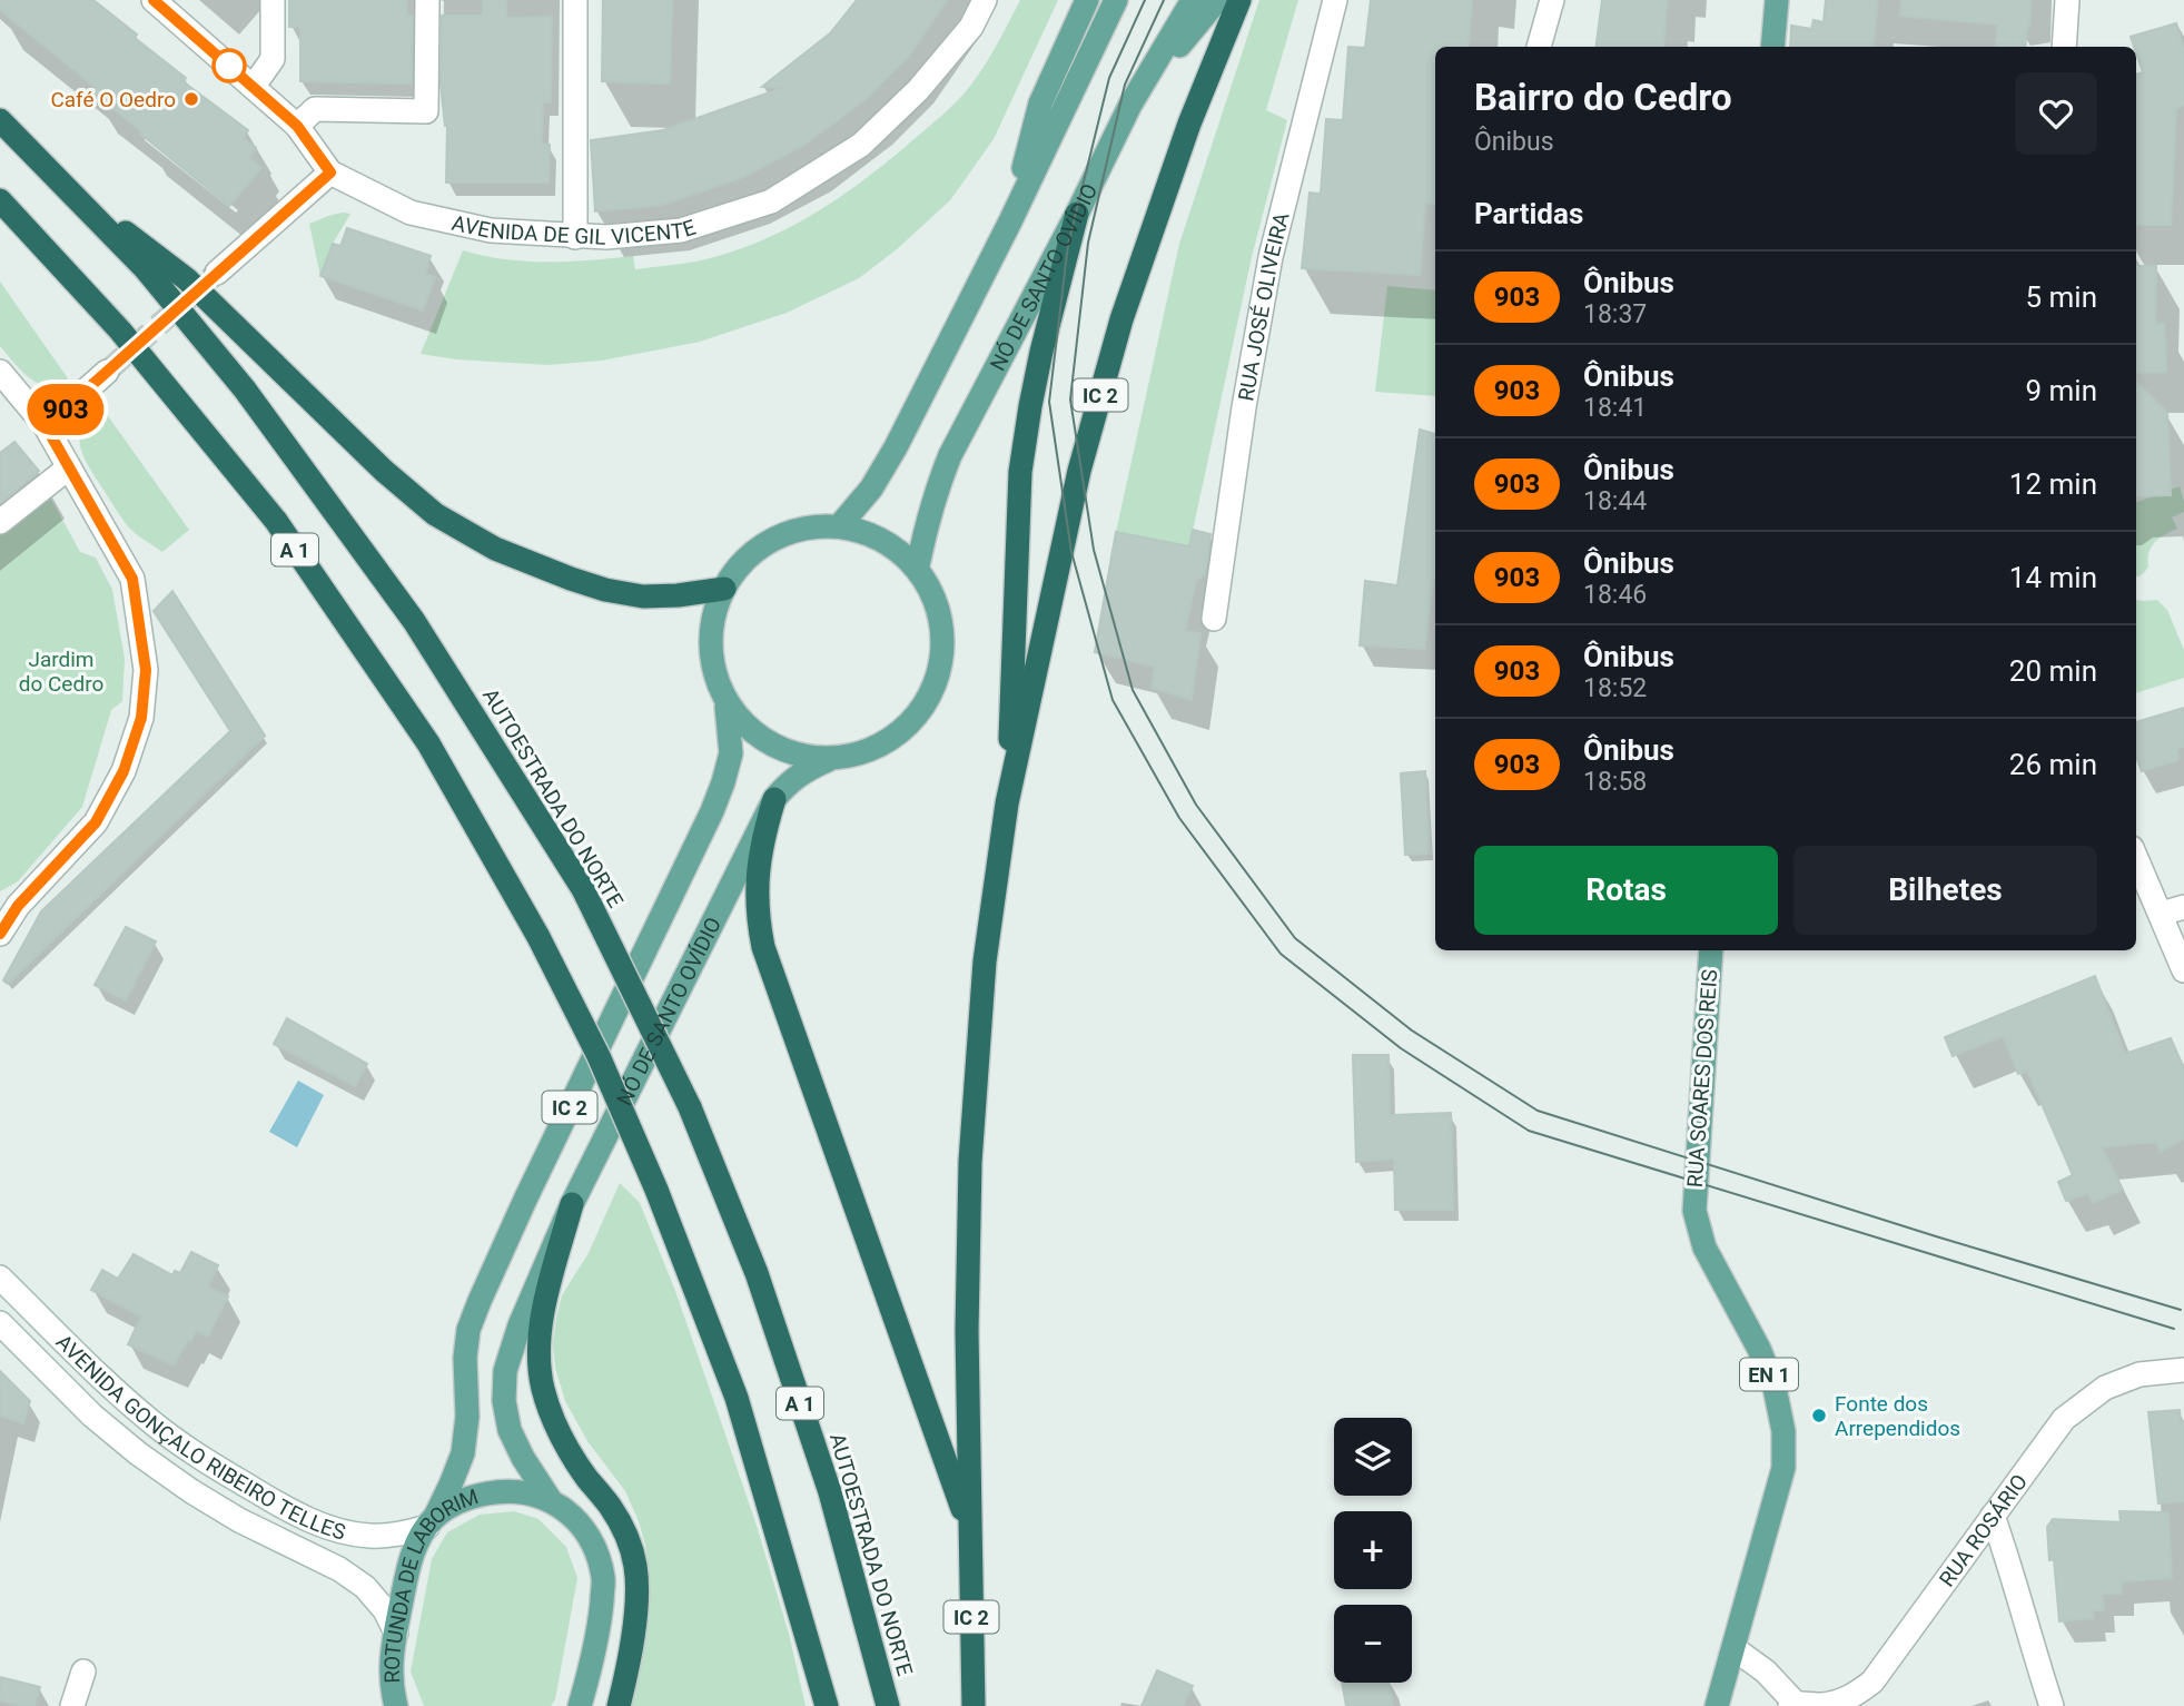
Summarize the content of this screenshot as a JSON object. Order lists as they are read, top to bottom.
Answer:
{
  "streets": {
    "highway": ["IC 2", "A 1", "AUTOESTRADA DO NORTE"],
    "main road": [
      "NÓ DE SANTO OVÍDIO",
      "RUA SOARES DOS REIS",
      "EN 1",
      "ROTUNDA DE LABORIM"
    ],
    "street": [
      "AVENIDA DE GIL VICENTE",
      "RUA JOSÉ OLIVEIRA",
      "AVENIDA GONÇALO RIBEIRO TELLES",
      "RUA ROSÁRIO"
    ]
  },
  "crossings": [
    ["NÓ DE SANTO OVÍDIO", "IC 2"],
    ["NÓ DE SANTO OVÍDIO", "ROTUNDA DE LABORIM"],
    ["IC 2", "AVENIDA GONÇALO RIBEIRO TELLES"],
    ["IC 2", "ROTUNDA DE LABORIM"],
    ["RUA SOARES DOS REIS", "EN 1"],
    ["RUA SOARES DOS REIS", "RUA ROSÁRIO"],
    ["EN 1", "RUA ROSÁRIO"],
    ["AVENIDA GONÇALO RIBEIRO TELLES", "ROTUNDA DE LABORIM"]
  ],
  "parks": ["Jardim do Cedro"],
  "places": ["Café O Oedro", "Fonte dos Arrependidos"],
  "lines": ["bus line 903"],
  "page": {
    "on_map": "903",
    "heading": [
      ["Bairro do Cedro", "Ônibus"],
      "Partidas"
    ],
    "list": [
      {
        "mark": "903",
        "name": "Ônibus",
        "note": "18:37",
        "value": "5 min"
      },
      {
        "mark": "903",
        "name": "Ônibus",
        "note": "18:41",
        "value": "9 min"
      },
      {
        "mark": "903",
        "name": "Ônibus",
        "note": "18:44",
        "value": "12 min"
      },
      {
        "mark": "903",
        "name": "Ônibus",
        "note": "18:46",
        "value": "14 min"
      },
      {
        "mark": "903",
        "name": "Ônibus",
        "note": "18:52",
        "value": "20 min"
      },
      {
        "mark": "903",
        "name": "Ônibus",
        "note": "18:58",
        "value": "26 min"
      }
    ],
    "buttons": ["Rotas", "Bilhetes"],
    "map_buttons": ["+", "−"]
  }
}
